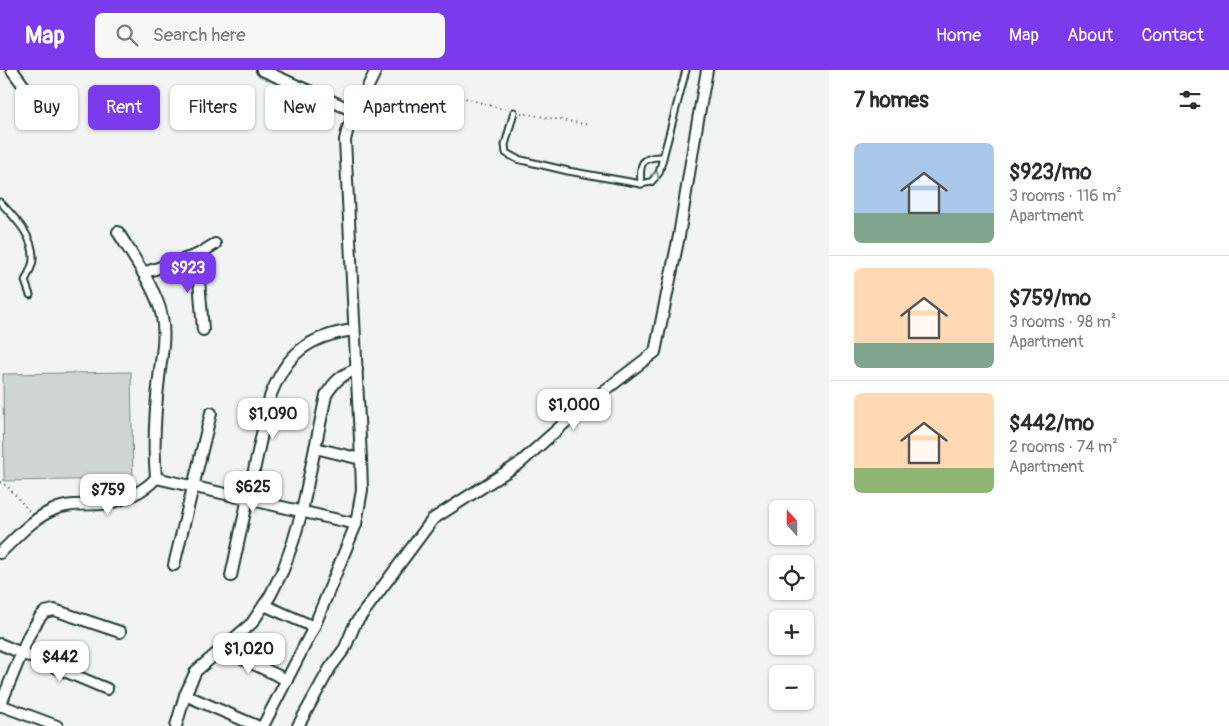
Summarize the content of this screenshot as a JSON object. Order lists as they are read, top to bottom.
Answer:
{
  "north": "top",
  "page": {
    "header": "Map",
    "search": "Search here",
    "nav": [
      "Home",
      "Map",
      "About",
      "Contact"
    ],
    "heading": "7 homes",
    "chip": [
      "Buy",
      "Rent",
      "Filters",
      "New",
      "Apartment"
    ],
    "list": [
      {
        "name": "$923/mo",
        "note": "3 rooms · 116 m² · Apartment"
      },
      {
        "name": "$759/mo",
        "note": "3 rooms · 98 m² · Apartment"
      },
      {
        "name": "$442/mo",
        "note": "2 rooms · 74 m² · Apartment"
      }
    ],
    "price": [
      "$923",
      "$1,000",
      "$1,090",
      "$625",
      "$759",
      "$1,020",
      "$442"
    ],
    "map_buttons": ["+", "−"]
  }
}
